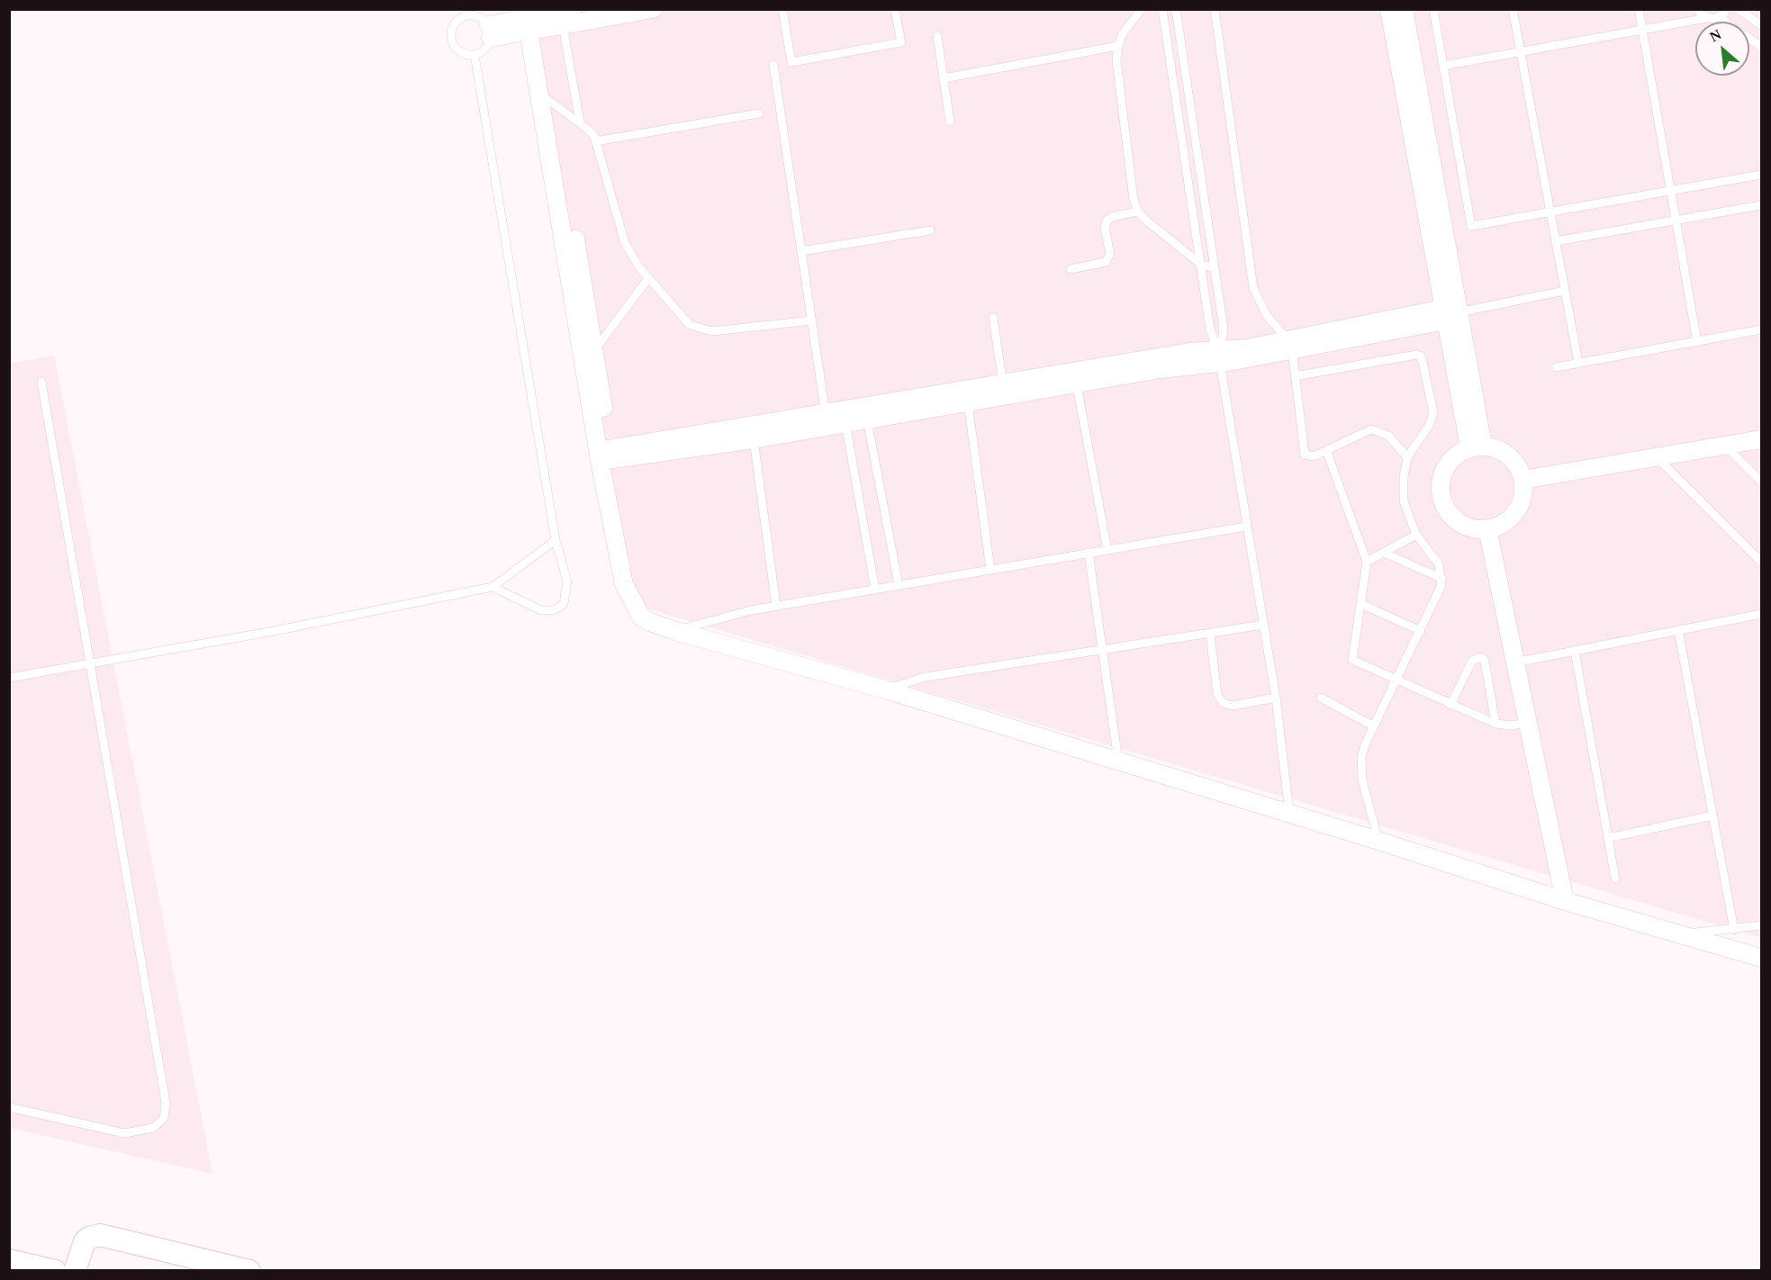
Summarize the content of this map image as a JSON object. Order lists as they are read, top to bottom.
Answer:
{
  "north": "top left"
}
